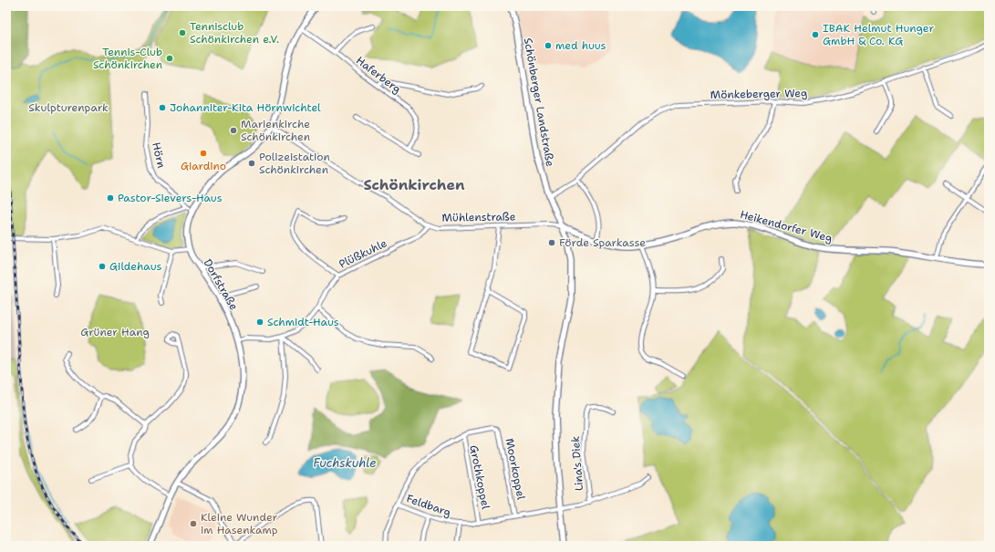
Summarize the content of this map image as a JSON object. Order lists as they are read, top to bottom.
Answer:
{
  "streets": {
    "street": [
      "Haferberg",
      "Mönkeberger Weg",
      "Schönberger Landstraße",
      "Hörn",
      "Mühlenstraße",
      "Heikendorfer Weg",
      "Plüßkuhle",
      "Dorfstraße",
      "Lina's Diek",
      "Moorkoppel",
      "Grothkoppel",
      "Feldbarg"
    ]
  },
  "crossings": [
    ["Haferberg", "Dorfstraße"],
    ["Mönkeberger Weg", "Schönberger Landstraße"],
    ["Schönberger Landstraße", "Mühlenstraße"],
    ["Schönberger Landstraße", "Heikendorfer Weg"],
    ["Schönberger Landstraße", "Feldbarg"],
    ["Mühlenstraße", "Heikendorfer Weg"],
    ["Mühlenstraße", "Plüßkuhle"],
    ["Mühlenstraße", "Dorfstraße"],
    ["Plüßkuhle", "Dorfstraße"],
    ["Lina's Diek", "Feldbarg"],
    ["Moorkoppel", "Grothkoppel"],
    ["Moorkoppel", "Feldbarg"],
    ["Grothkoppel", "Feldbarg"]
  ],
  "districts": ["Schönkirchen"],
  "water": ["Fuchskuhle"],
  "parks": ["Skulpturenpark", "Grüner Hang"],
  "places": [
    "Tennisclub Schönkirchen e.V.",
    "IBAK Helmut Hunger GmbH & Co. KG",
    "med huus",
    "Tennis-Club Schönkirchen",
    "Johanniter-Kita Hörnwichtel",
    "Marienkirche Schönkirchen",
    "Giardino",
    "Polizeistation Schönkirchen",
    "Pastor-Sievers-Haus",
    "Förde Sparkasse",
    "Gildehaus",
    "Schmidt-Haus",
    "Kleine Wunder im Hasenkamp"
  ]
}
